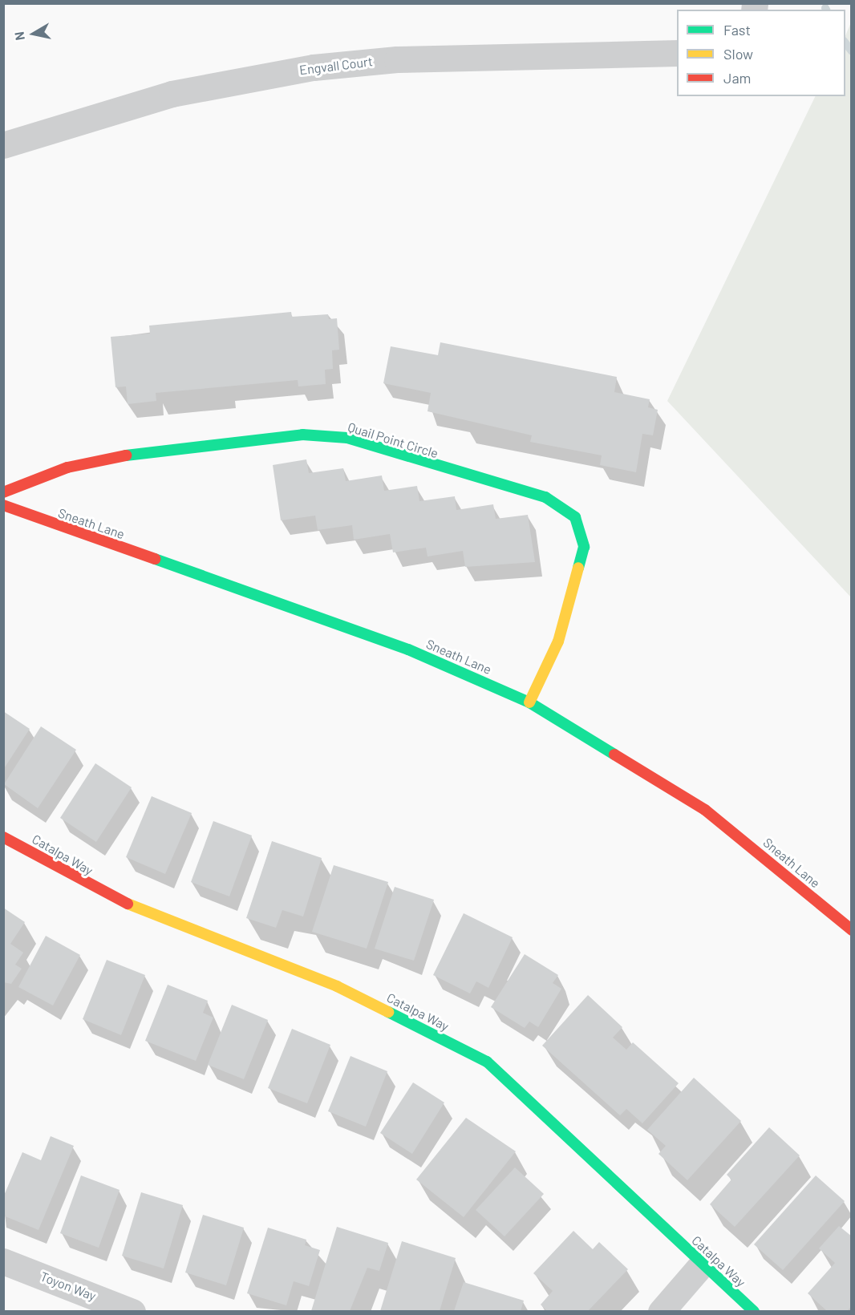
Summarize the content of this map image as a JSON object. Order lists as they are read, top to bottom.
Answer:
{
  "streets": {
    "street": [
      "Engvall Court",
      "Quail Point Circle",
      "Sneath Lane",
      "Catalpa Way",
      "Toyon Way"
    ]
  },
  "crossings": [
    ["Quail Point Circle", "Sneath Lane"]
  ],
  "legend": ["Fast", "Slow", "Jam"],
  "north": "left"
}
